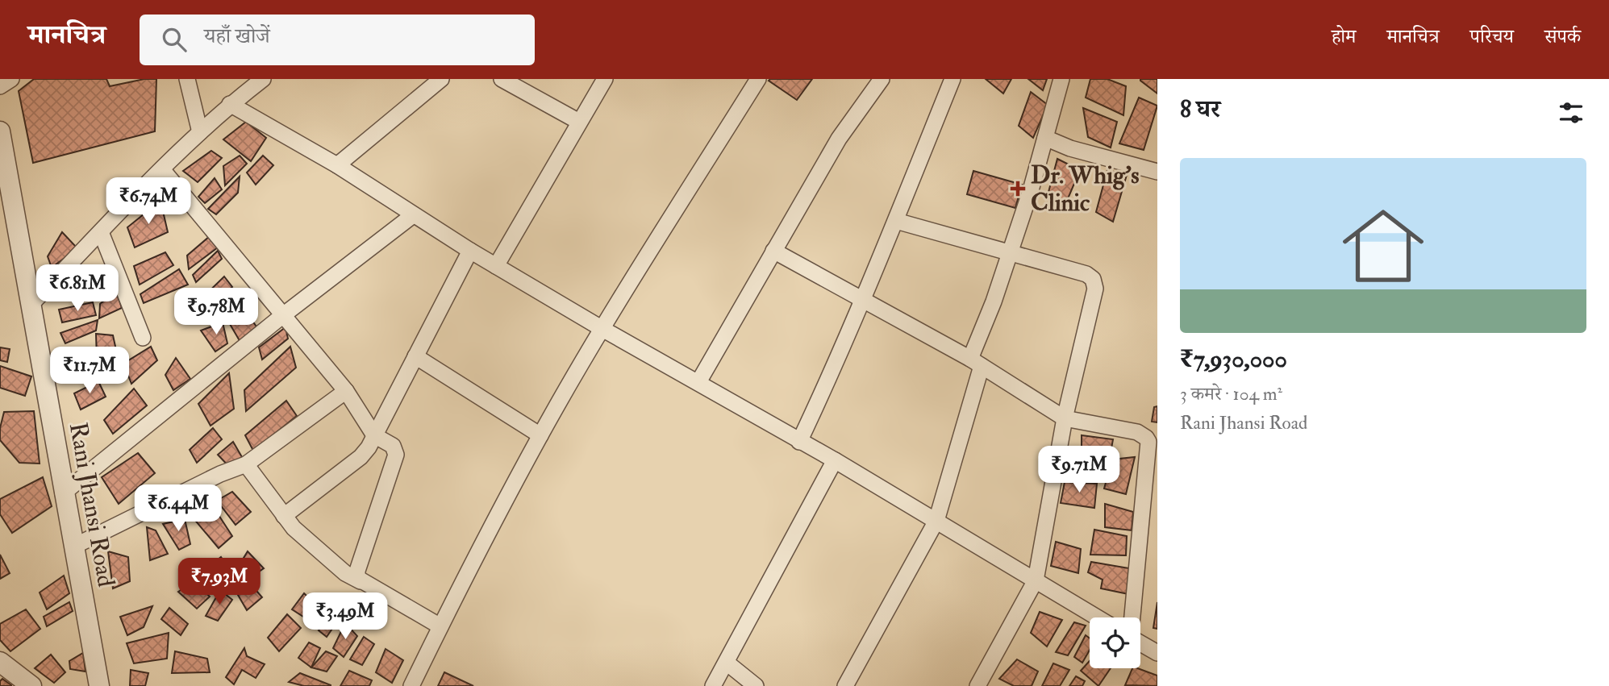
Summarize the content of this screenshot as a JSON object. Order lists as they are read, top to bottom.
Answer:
{
  "streets": {
    "street": ["Rani Jhansi Road"]
  },
  "places": {
    "health": ["Dr. Whig's Clinic"]
  },
  "page": {
    "header": "मानचित्र",
    "search": "यहाँ खोजें",
    "nav": [
      "होम",
      "मानचित्र",
      "परिचय",
      "संपर्क"
    ],
    "heading": "8 घर",
    "list": [
      {
        "name": "₹7,930,000",
        "note": "3 कमरे · 104 m² · Rani Jhansi Road"
      }
    ],
    "price": [
      "₹6.74M",
      "₹6.81M",
      "₹9.78M",
      "₹11.7M",
      "₹9.71M",
      "₹6.44M",
      "₹7.93M",
      "₹3.49M"
    ]
  }
}
